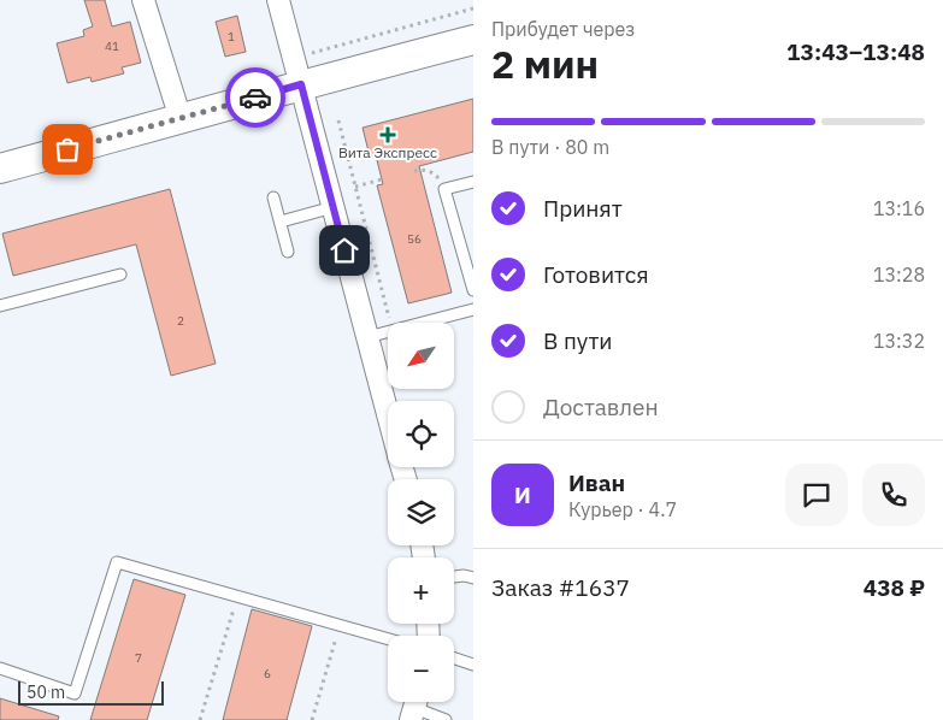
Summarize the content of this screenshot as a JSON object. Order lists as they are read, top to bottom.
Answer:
{
  "places": {
    "health": ["Вита Экспресс"]
  },
  "house_numbers": [
    "1",
    "41",
    "56",
    "2",
    "7",
    "6"
  ],
  "scale_bar": "50 m",
  "north": "bottom left",
  "page": {
    "heading": ["2 мин", "Прибудет через", "13:43–13:48"],
    "panel": [
      "Иван",
      "Курьер · 4.7",
      "Заказ #1637",
      "438 ₽"
    ],
    "bar": "В пути · 80 m",
    "list": [
      ["Принят", "13:16"],
      ["Готовится", "13:28"],
      ["В пути", "13:32"],
      "Доставлен"
    ],
    "map_buttons": ["+", "−"],
    "round": "И",
    "scale": "50 m"
  }
}
